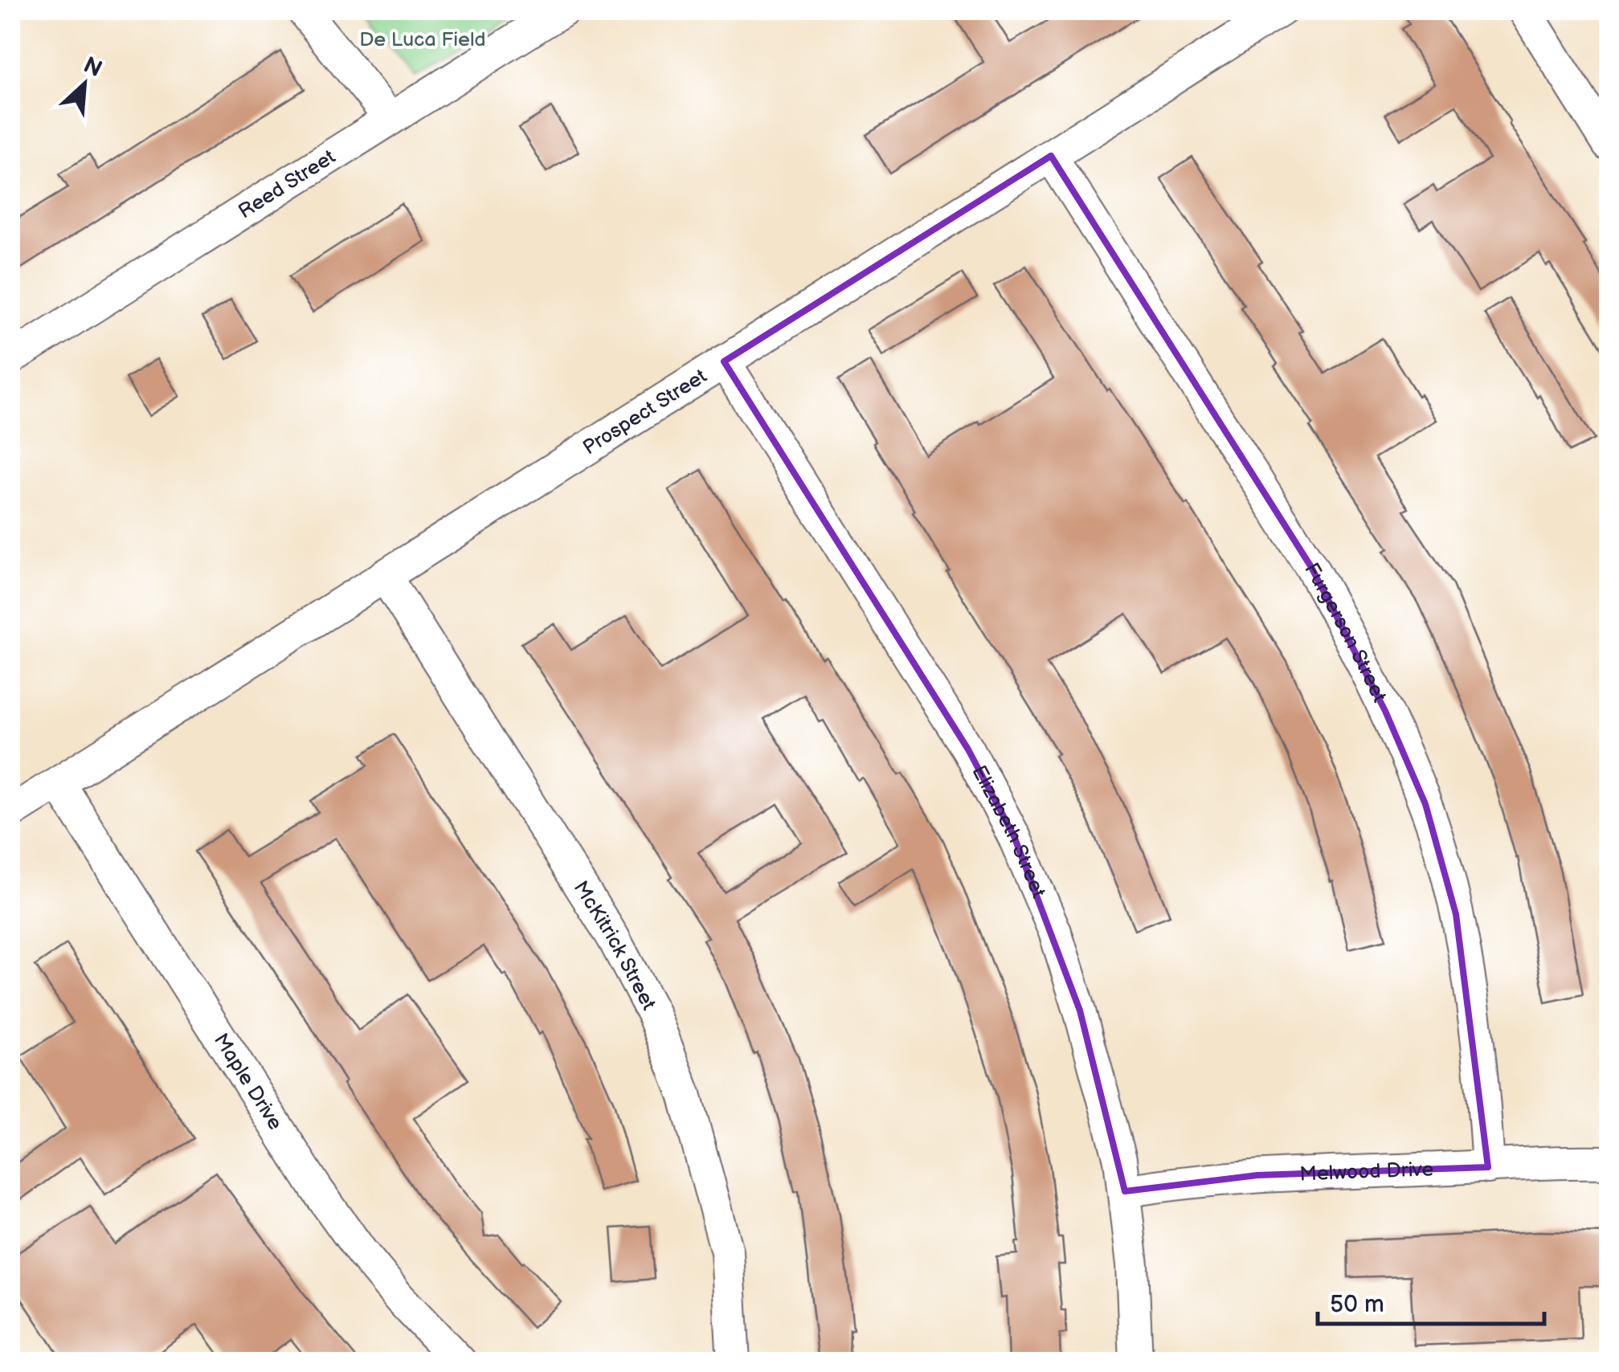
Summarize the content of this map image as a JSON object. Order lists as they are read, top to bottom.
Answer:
{
  "streets": {
    "street": [
      "Reed Street",
      "Prospect Street",
      "Furgerson Street",
      "Elizabeth Street",
      "McKitrick Street",
      "Maple Drive",
      "Melwood Drive"
    ]
  },
  "crossings": [
    ["Prospect Street", "Furgerson Street"],
    ["Prospect Street", "Elizabeth Street"],
    ["Prospect Street", "McKitrick Street"],
    ["Prospect Street", "Maple Drive"],
    ["Furgerson Street", "Melwood Drive"],
    ["Elizabeth Street", "Melwood Drive"]
  ],
  "parks": ["De Luca Field"],
  "scale_bar": "50 m",
  "north": "top right"
}
